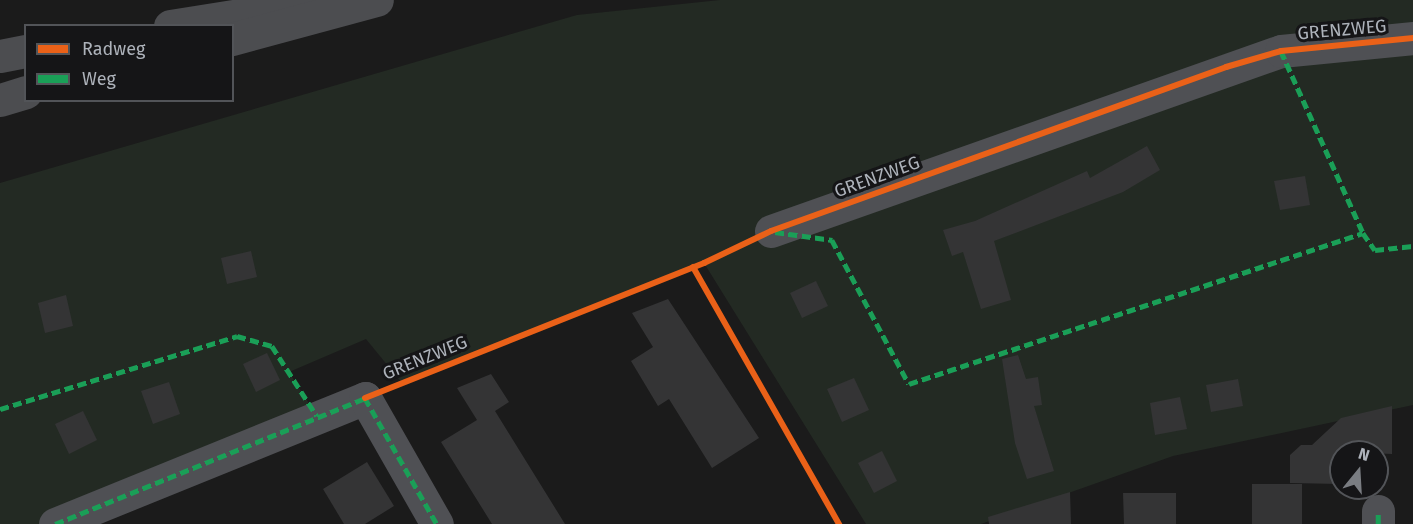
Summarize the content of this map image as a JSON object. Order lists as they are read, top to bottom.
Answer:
{
  "streets": {
    "street": ["GRENZWEG"]
  },
  "legend": ["Radweg", "Weg"],
  "north": "top"
}
